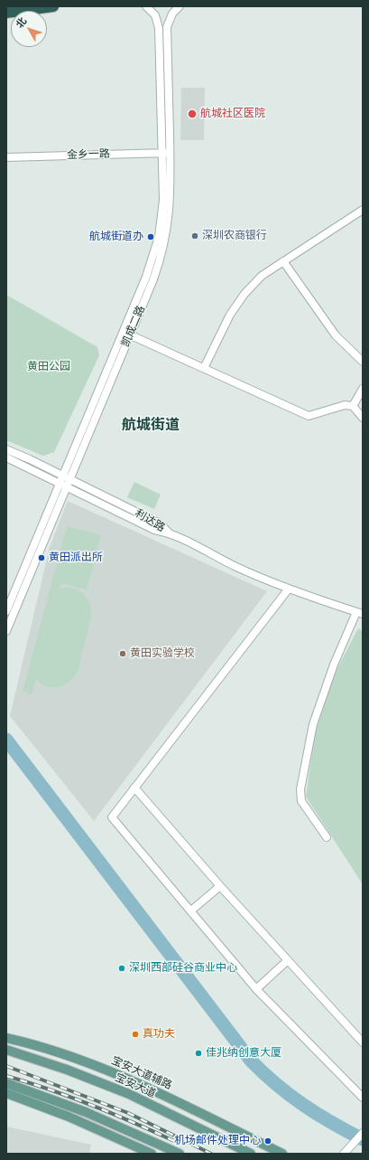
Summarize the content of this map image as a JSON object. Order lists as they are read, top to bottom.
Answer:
{
  "streets": {
    "main road": ["宝安大道辅路", "宝安大道"],
    "street": ["金乡一路", "凯成二路", "利达路"]
  },
  "crossings": [
    ["金乡一路", "凯成二路"],
    ["凯成二路", "利达路"]
  ],
  "districts": ["航城街道"],
  "parks": ["黄田公园"],
  "places": [
    "航城社区医院",
    "深圳农商银行",
    "航城街道办",
    "黄田派出所",
    "黄田实验学校",
    "深圳西部硅谷商业中心",
    "真功夫",
    "佳兆纳创意大厦",
    "机场邮件处理中心"
  ],
  "north": "top left"
}
